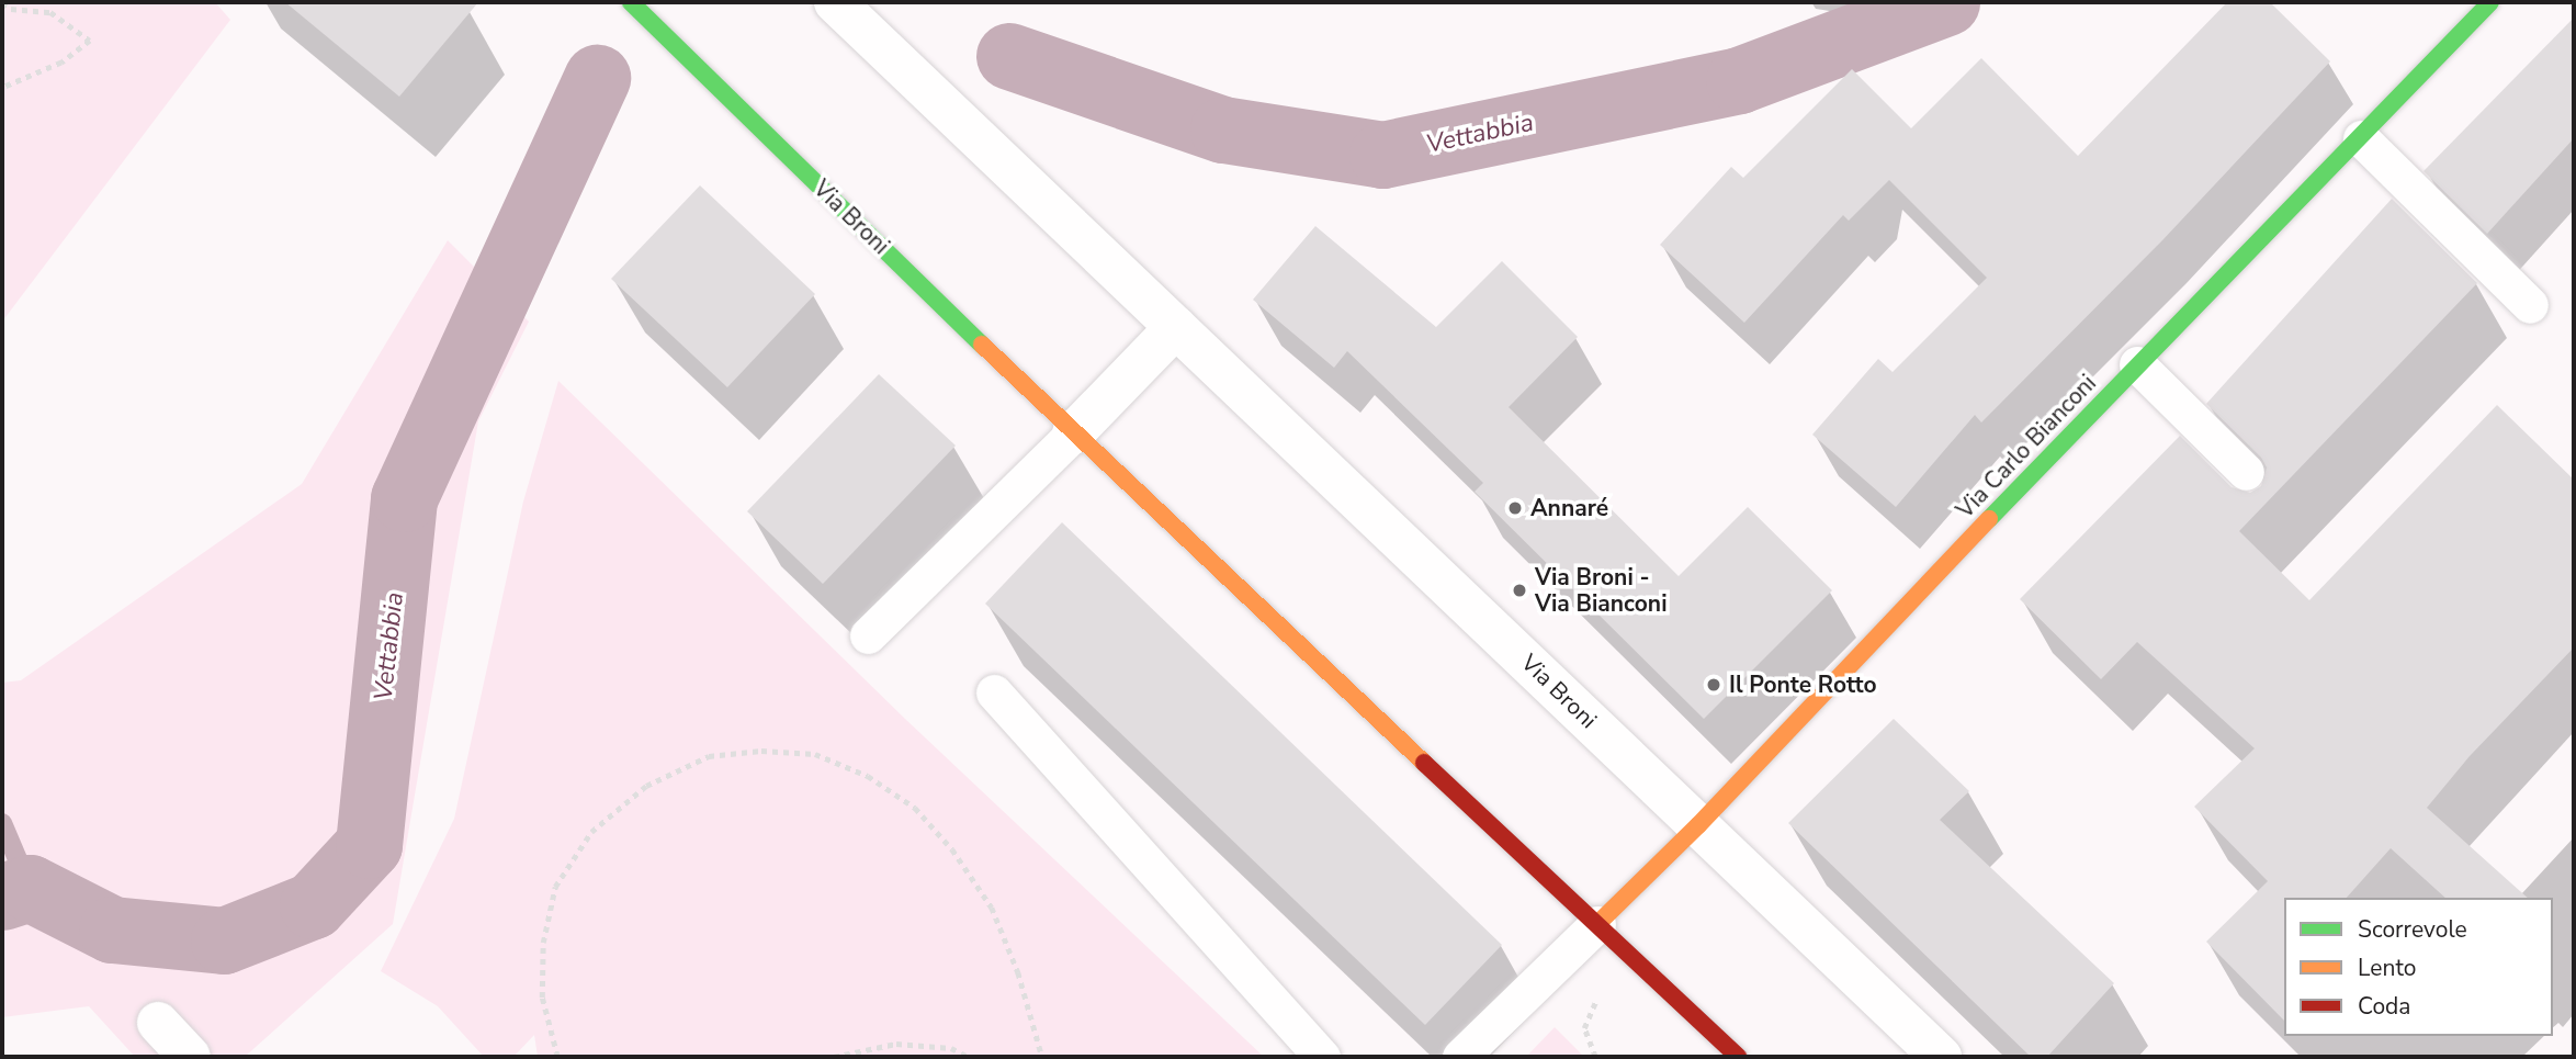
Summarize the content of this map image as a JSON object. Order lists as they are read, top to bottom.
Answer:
{
  "streets": {
    "street": ["Via Broni", "Via Carlo Bianconi"]
  },
  "crossings": [
    ["Via Broni", "Via Carlo Bianconi"]
  ],
  "water": ["Vettabbia"],
  "places": ["Annaré", "Via Broni - Via Bianconi", "Il Ponte Rotto"],
  "legend": ["Scorrevole", "Lento", "Coda"]
}
